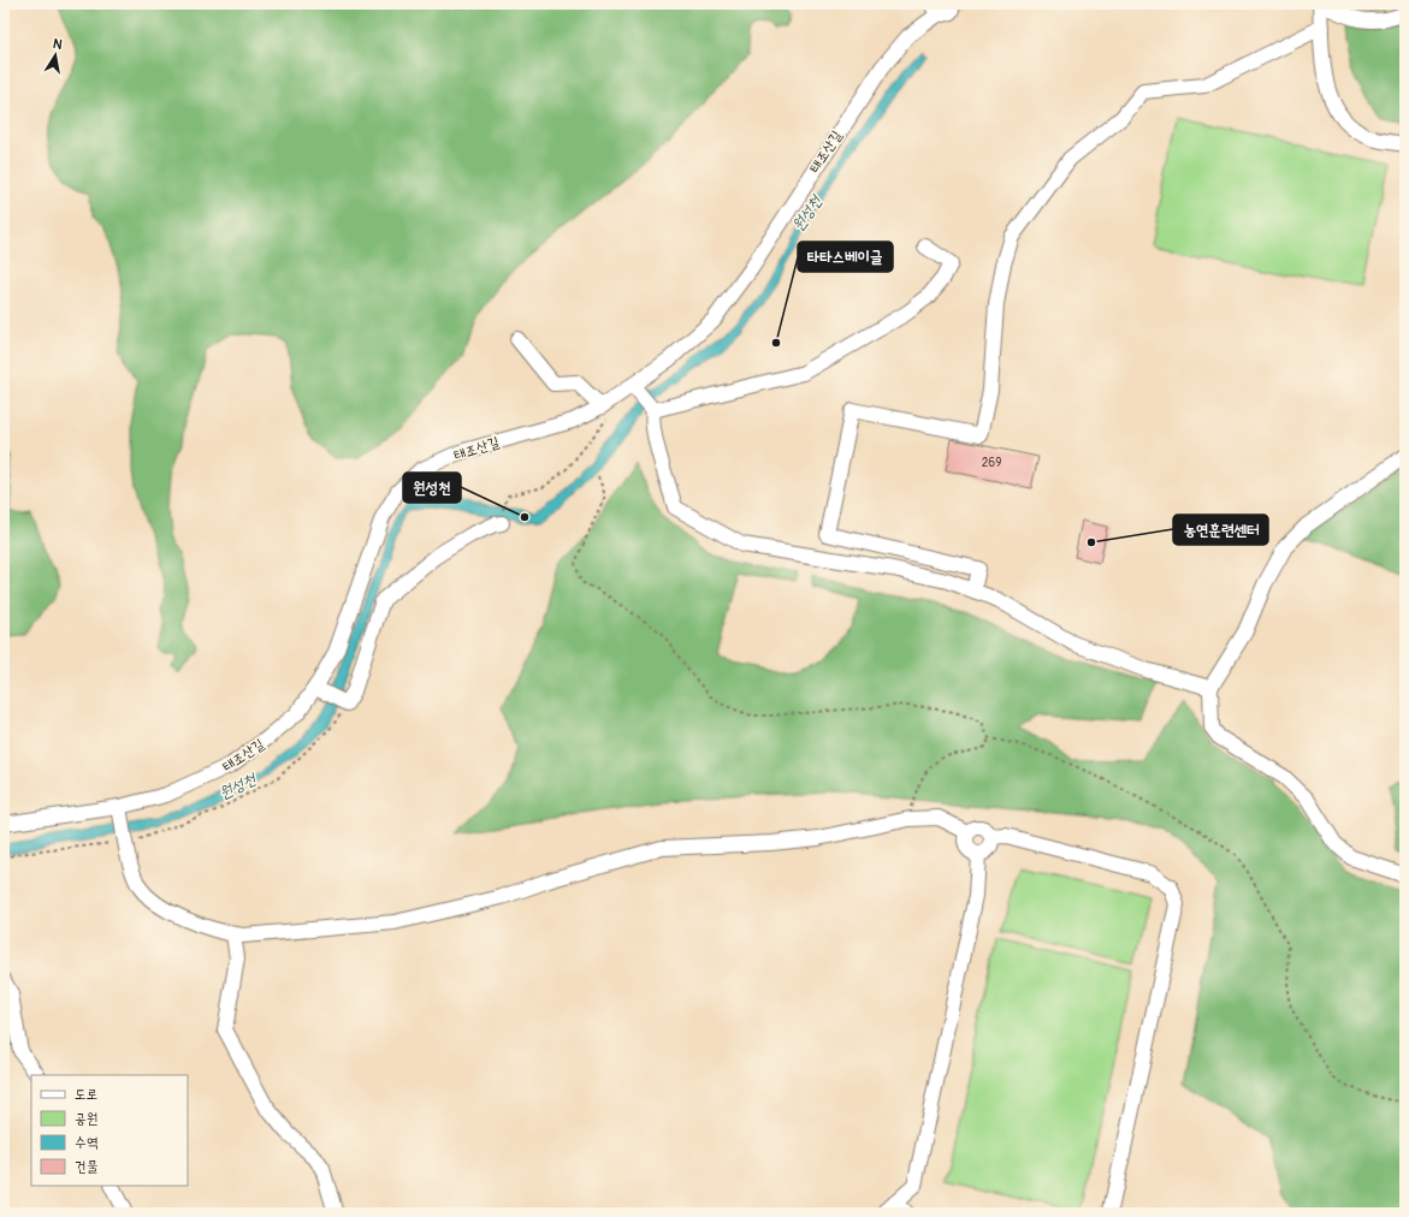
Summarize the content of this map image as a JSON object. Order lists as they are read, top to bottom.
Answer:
{
  "streets": {
    "street": ["태조산길"]
  },
  "water": ["원성천"],
  "places": ["타타스베이글", "원성천", "농연훈련센터"],
  "house_numbers": ["269"],
  "legend": [
    "도로",
    "공원",
    "수역",
    "건물"
  ],
  "north": "top"
}
